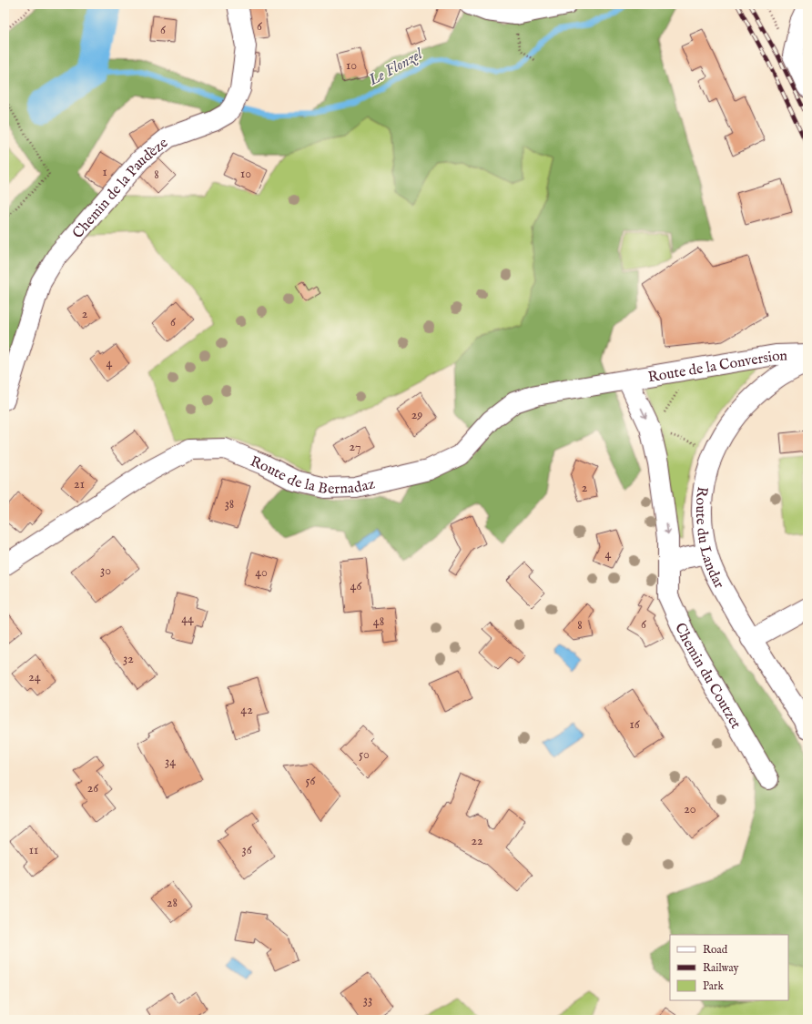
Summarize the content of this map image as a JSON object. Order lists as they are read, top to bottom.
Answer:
{
  "streets": {
    "street": [
      "Chemin de la Paudèze",
      "Route de la Conversion",
      "Route de la Bernadaz",
      "Route du Landar",
      "Chemin du Coutzet"
    ]
  },
  "crossings": [
    ["Route de la Conversion", "Route de la Bernadaz"],
    ["Route de la Conversion", "Chemin du Coutzet"],
    ["Route de la Bernadaz", "Chemin du Coutzet"]
  ],
  "one_way": ["Chemin du Coutzet"],
  "water": ["Le Flonzel"],
  "house_numbers": [
    "6",
    "6",
    "10",
    "1",
    "10",
    "8",
    "2",
    "6",
    "4",
    "29",
    "27",
    "21",
    "2",
    "38",
    "4",
    "30",
    "40",
    "46",
    "44",
    "48",
    "6",
    "8",
    "32",
    "24",
    "42",
    "16",
    "50",
    "34",
    "56",
    "26",
    "20",
    "22",
    "11",
    "36",
    "28",
    "33"
  ],
  "legend": ["Road", "Railway", "Park"]
}
